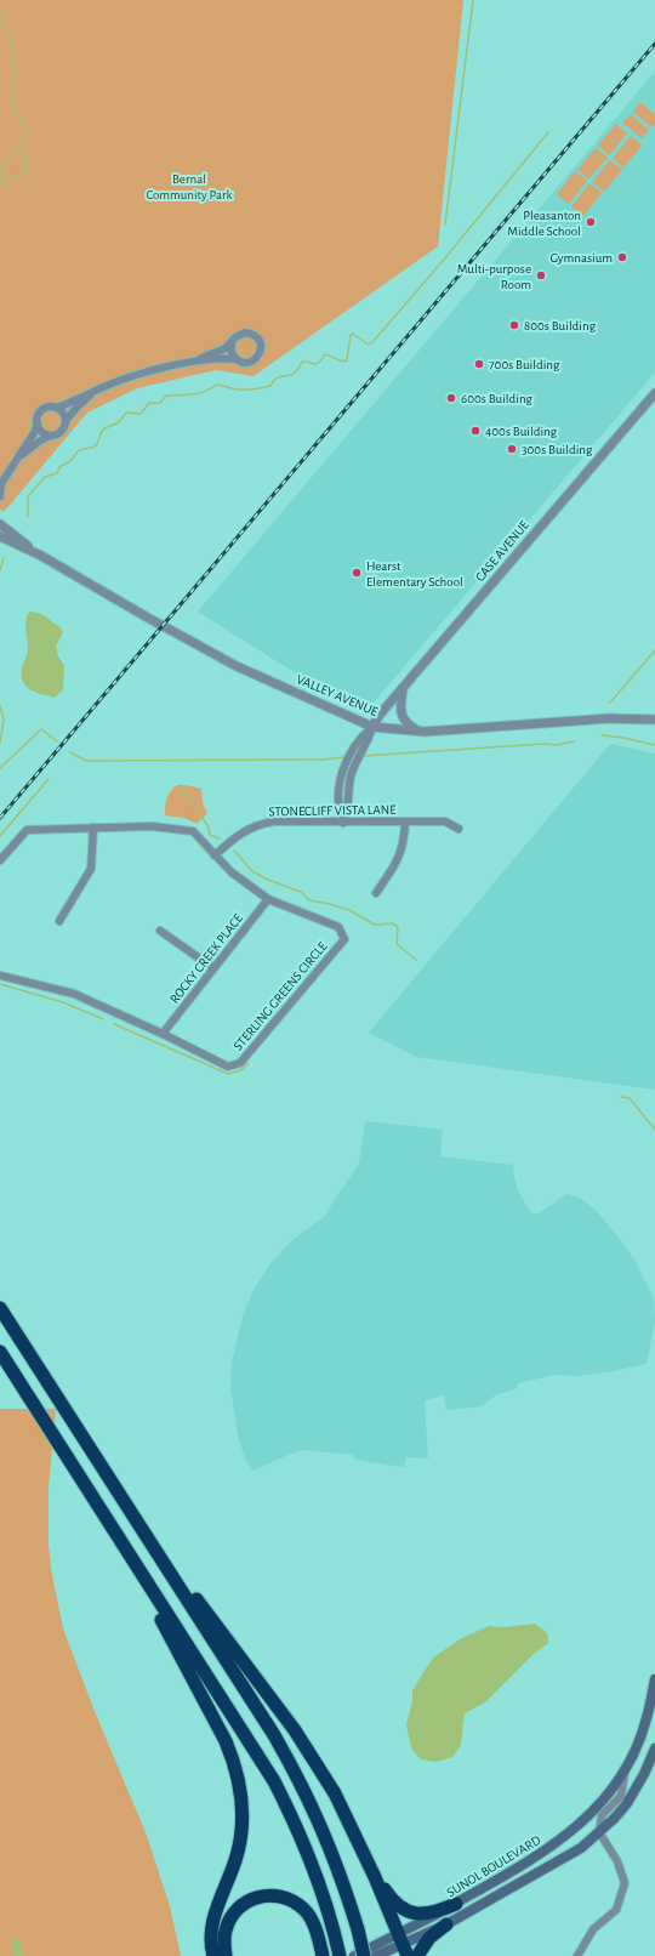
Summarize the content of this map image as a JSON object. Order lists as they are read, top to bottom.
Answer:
{
  "streets": {
    "main road": ["SUNOL BOULEVARD"],
    "street": [
      "CASE AVENUE",
      "VALLEY AVENUE",
      "STONECLIFF VISTA LANE",
      "ROCKY CREEK PLACE",
      "STERLING GREENS CIRCLE"
    ]
  },
  "crossings": [
    ["CASE AVENUE", "VALLEY AVENUE"],
    ["CASE AVENUE", "STONECLIFF VISTA LANE"],
    ["STONECLIFF VISTA LANE", "STERLING GREENS CIRCLE"],
    ["ROCKY CREEK PLACE", "STERLING GREENS CIRCLE"]
  ],
  "parks": ["Bernal Community Park"],
  "places": [
    "Pleasanton Middle School",
    "Gymnasium",
    "Multi-purpose Room",
    "800s Building",
    "700s Building",
    "600s Building",
    "400s Building",
    "300s Building",
    "Hearst Elementary School"
  ]
}
